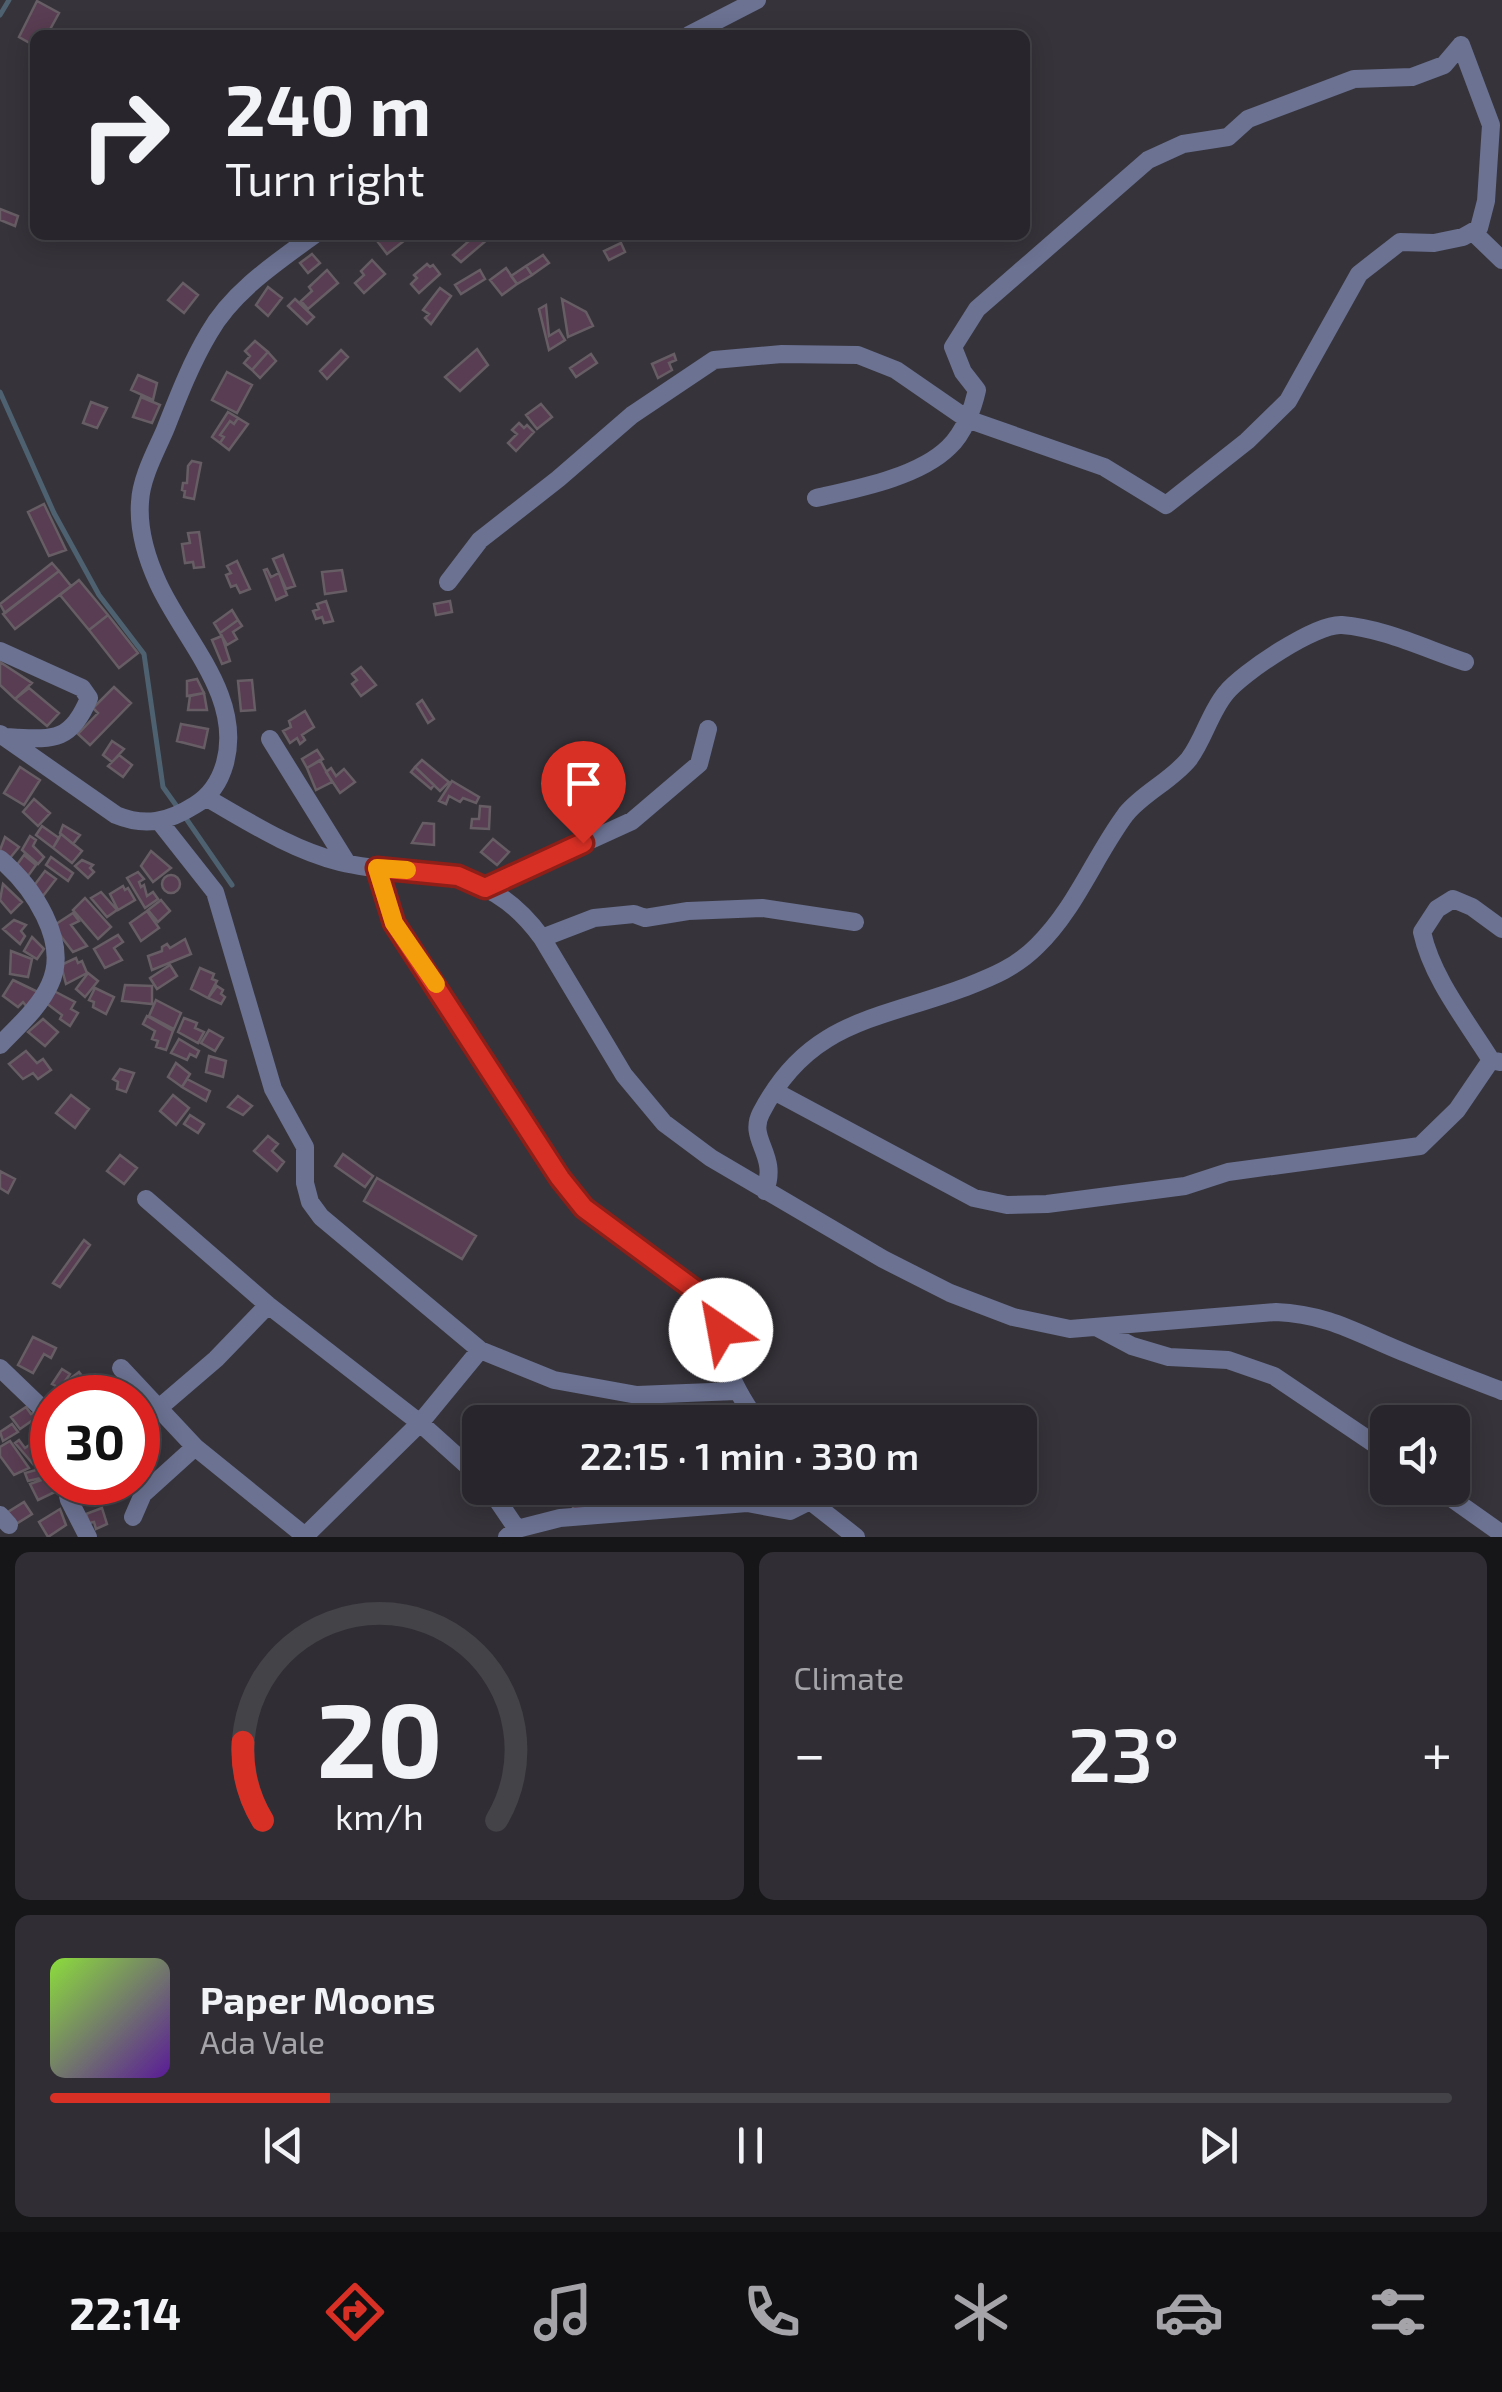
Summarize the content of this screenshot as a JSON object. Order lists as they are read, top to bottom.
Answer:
{
  "page": {
    "turn": ["240 m", "Turn right"],
    "limit": "30",
    "trip": "22:15 · 1 min · 330 m",
    "tile": "Climate",
    "heat": ["−", "23°", "+"],
    "song": ["Paper Moons", "Ada Vale"],
    "tabs": "22:14",
    "gauge": ["20", "km/h"]
  }
}
